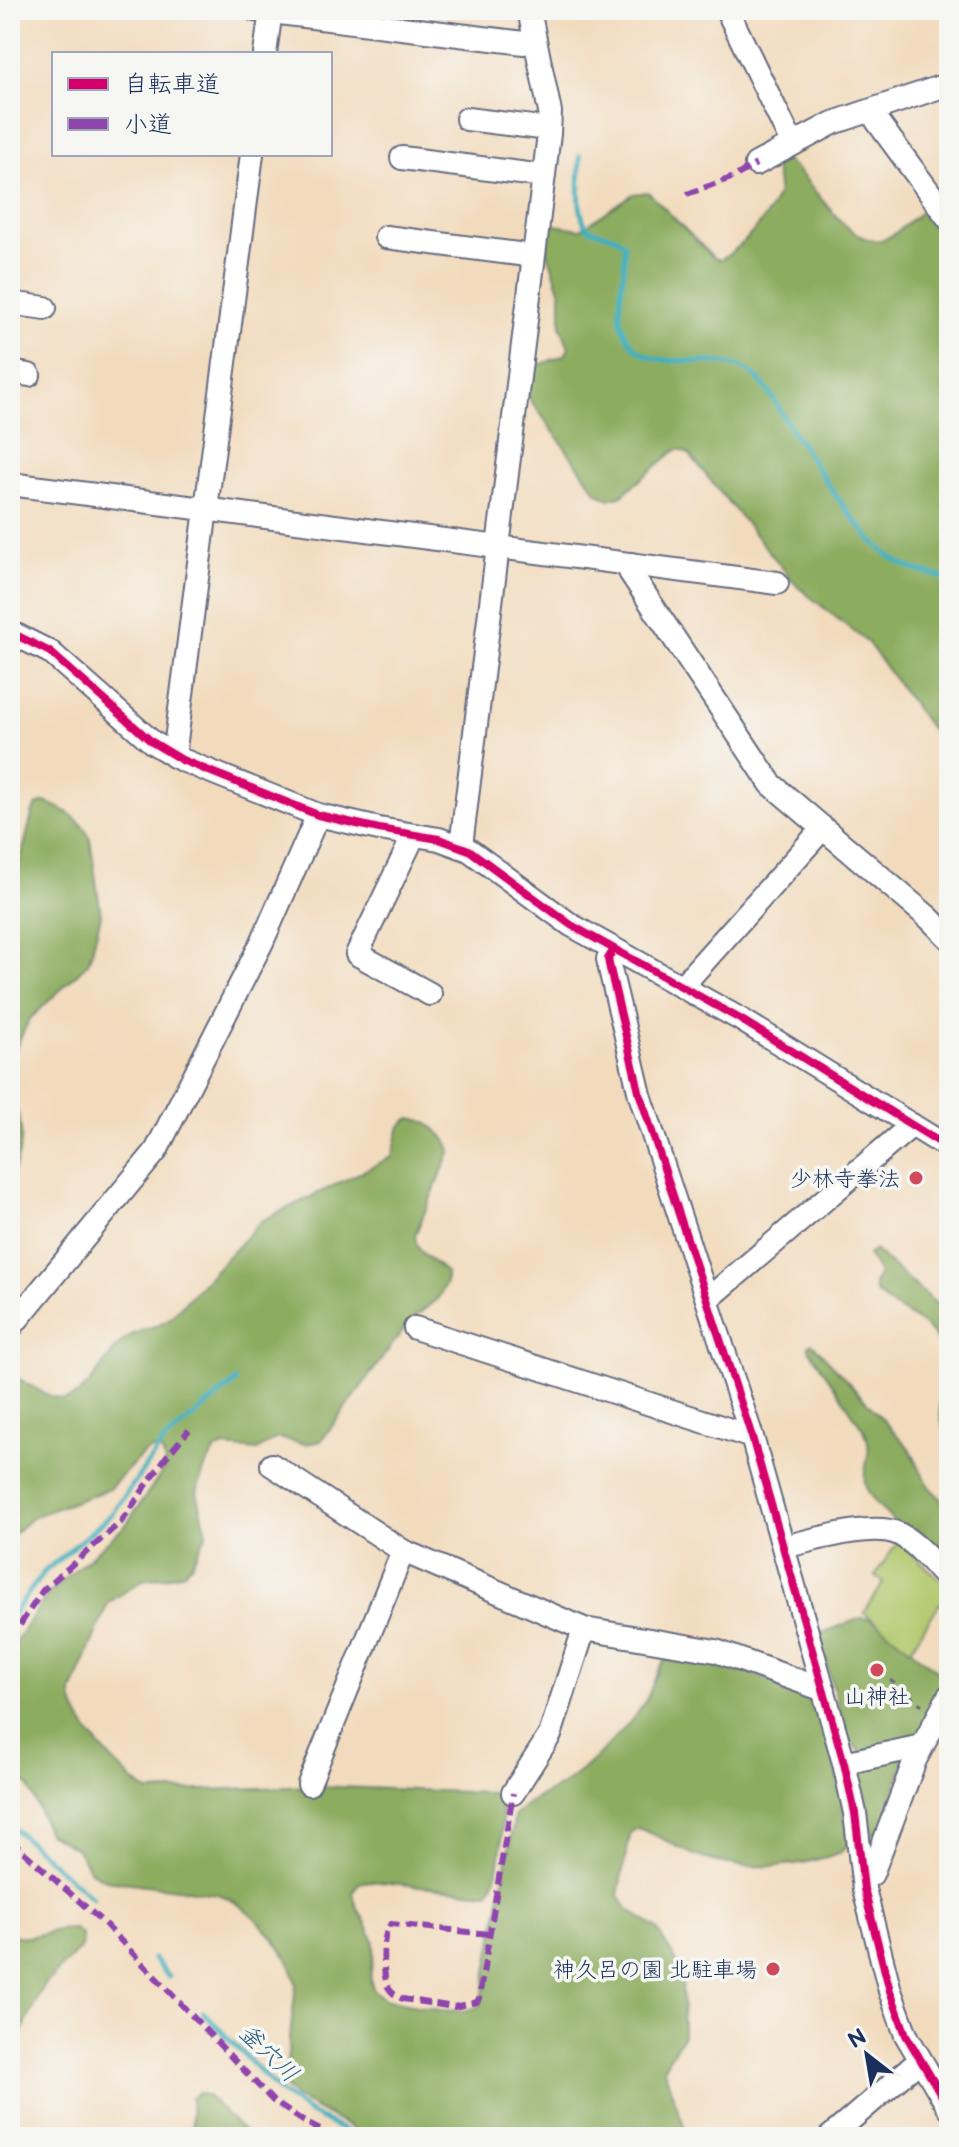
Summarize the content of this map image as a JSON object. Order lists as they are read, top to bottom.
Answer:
{
  "water": ["釜穴川"],
  "places": ["少林寺拳法", "山神社", "神久呂の園 北駐車場"],
  "legend": ["自転車道", "小道"],
  "north": "top left"
}
